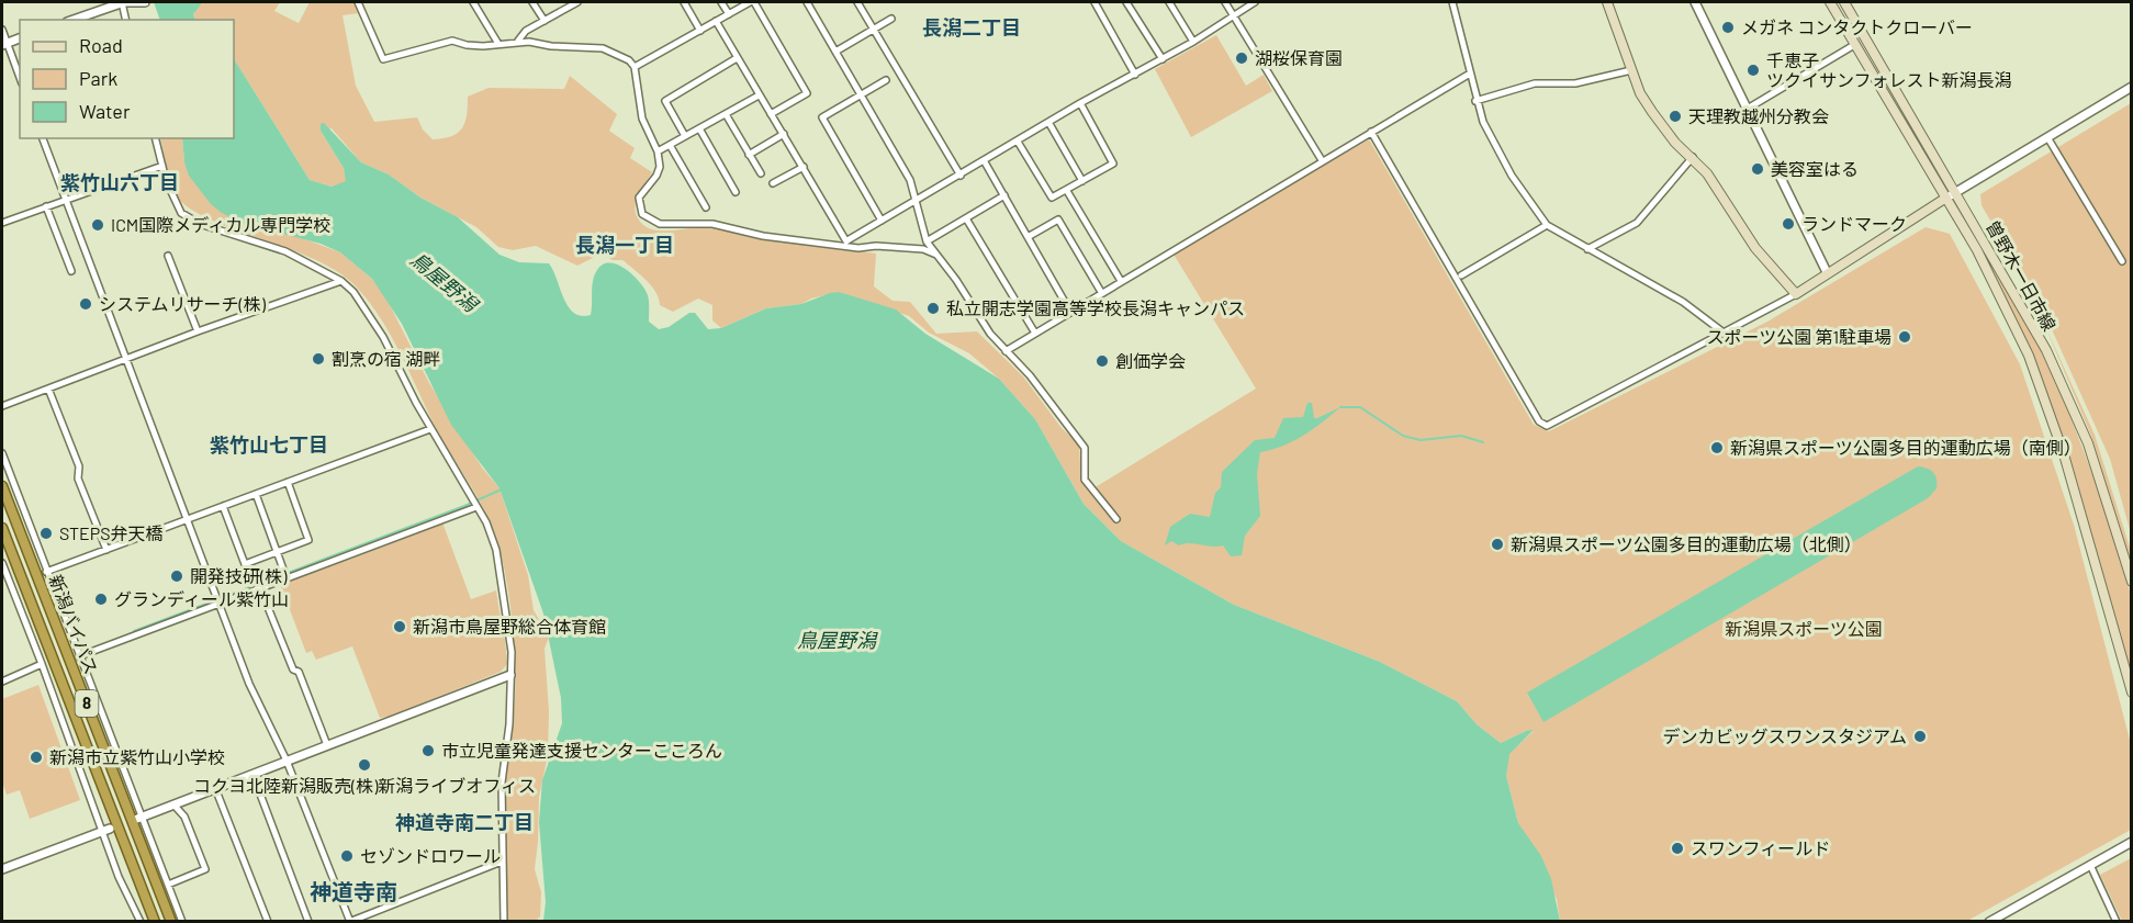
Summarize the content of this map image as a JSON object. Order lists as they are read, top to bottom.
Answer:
{
  "streets": {
    "highway": ["新潟バイパス", "8"],
    "main road": ["曽野木一日市線"]
  },
  "districts": [
    "長潟二丁目",
    "紫竹山六丁目",
    "長潟一丁目",
    "紫竹山七丁目",
    "神道寺南二丁目",
    "神道寺南"
  ],
  "water": ["鳥屋野潟"],
  "parks": ["新潟県スポーツ公園"],
  "places": [
    "メガネ コンタクトクローバー",
    "湖桜保育園",
    "千恵子 ツクイサンフォレスト新潟長潟",
    "天理教越州分教会",
    "美容室はる",
    "ランドマーク",
    "ICM国際メディカル専門学校",
    "システムリサーチ(株)",
    "私立開志学園高等学校長潟キャンパス",
    "スポーツ公園 第1駐車場",
    "割烹の宿 湖畔",
    "創価学会",
    "新潟県スポーツ公園多目的運動広場（南側）",
    "STEPS弁天橋",
    "新潟県スポーツ公園多目的運動広場（北側）",
    "開発技研(株)",
    "グランディール紫竹山",
    "新潟市鳥屋野総合体育館",
    "デンカビッグスワンスタジアム",
    "市立児童発達支援センターこころん",
    "新潟市立紫竹山小学校",
    "コクヨ北陸新潟販売(株)新潟ライブオフィス",
    "スワンフィールド",
    "セゾンドロワール"
  ],
  "legend": ["Road", "Park", "Water"]
}
